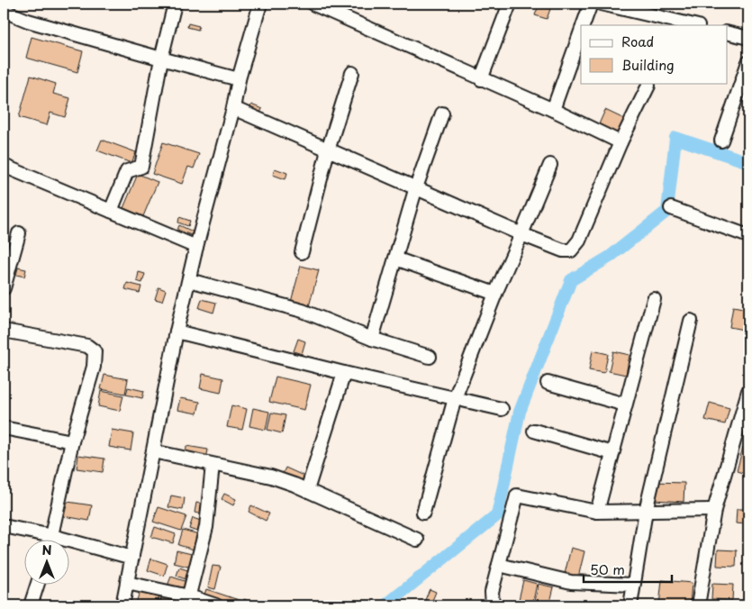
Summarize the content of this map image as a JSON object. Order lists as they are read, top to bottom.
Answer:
{
  "legend": ["Road", "Building"],
  "scale_bar": "50 m",
  "north": "top"
}
